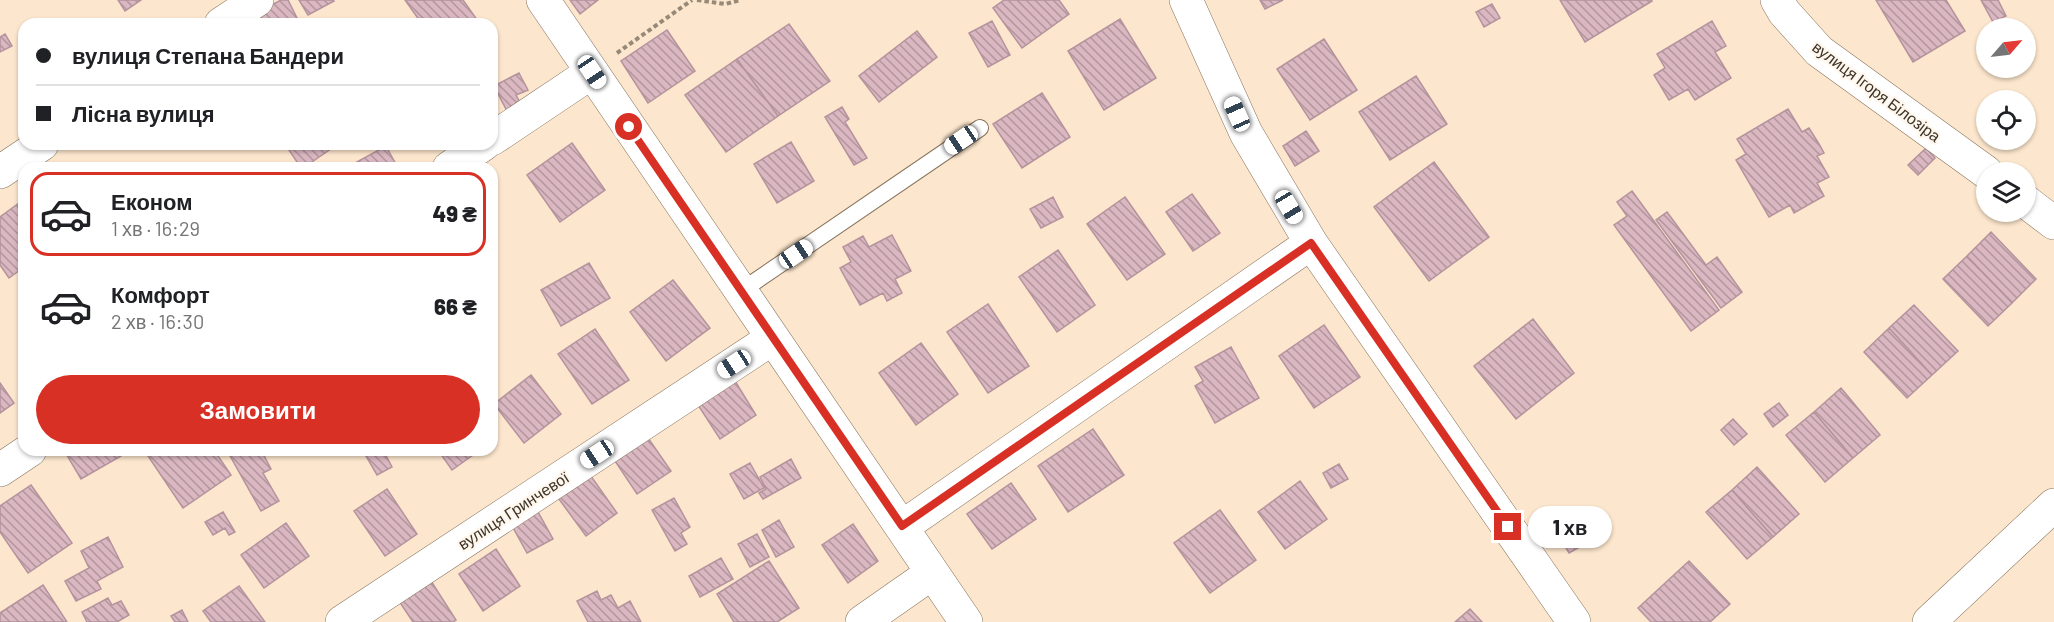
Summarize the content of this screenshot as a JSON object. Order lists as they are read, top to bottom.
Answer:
{
  "streets": {
    "street": ["вулиця Ігоря Білозіра", "вулиця Гринчевої"]
  },
  "north": "top right",
  "page": {
    "banner": ["вулиця Степана Бандери", "Лісна вулиця"],
    "list": [
      {
        "name": "Економ",
        "note": "1 хв · 16:29",
        "value": "49 ₴"
      },
      {
        "name": "Комфорт",
        "note": "2 хв · 16:30",
        "value": "66 ₴"
      }
    ],
    "buttons": "Замовити",
    "bubble": "1 хв"
  }
}
